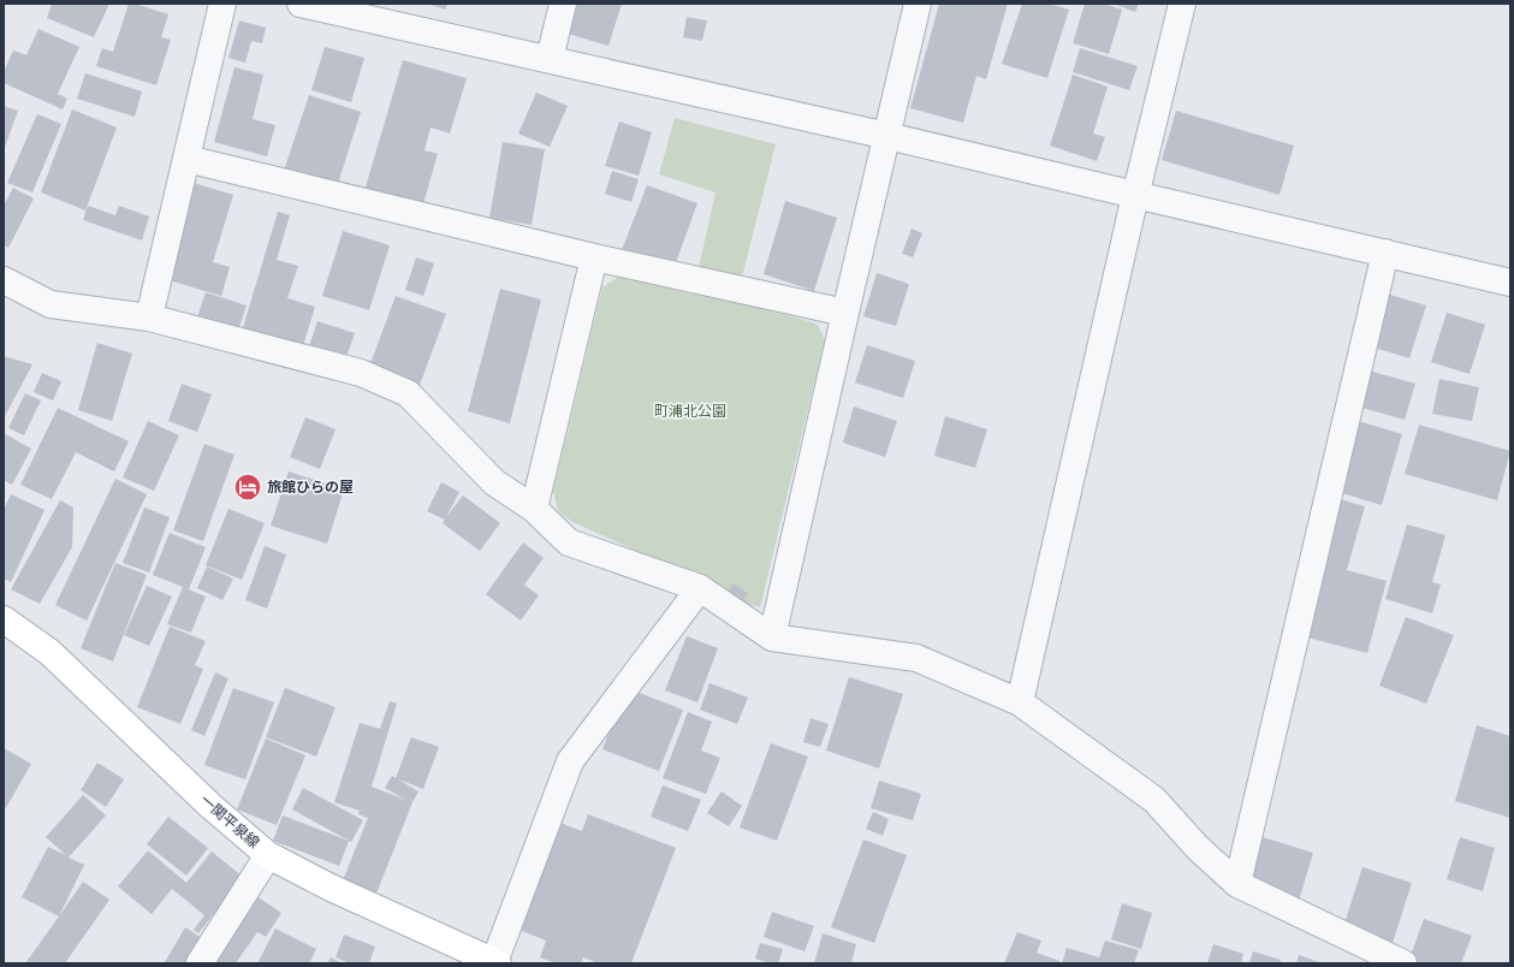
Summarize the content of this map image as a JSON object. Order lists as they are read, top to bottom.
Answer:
{
  "streets": {
    "main road": ["一関平泉線"]
  },
  "parks": ["町浦北公園"],
  "places": {
    "hotel": ["旅館ひらの屋"]
  }
}
